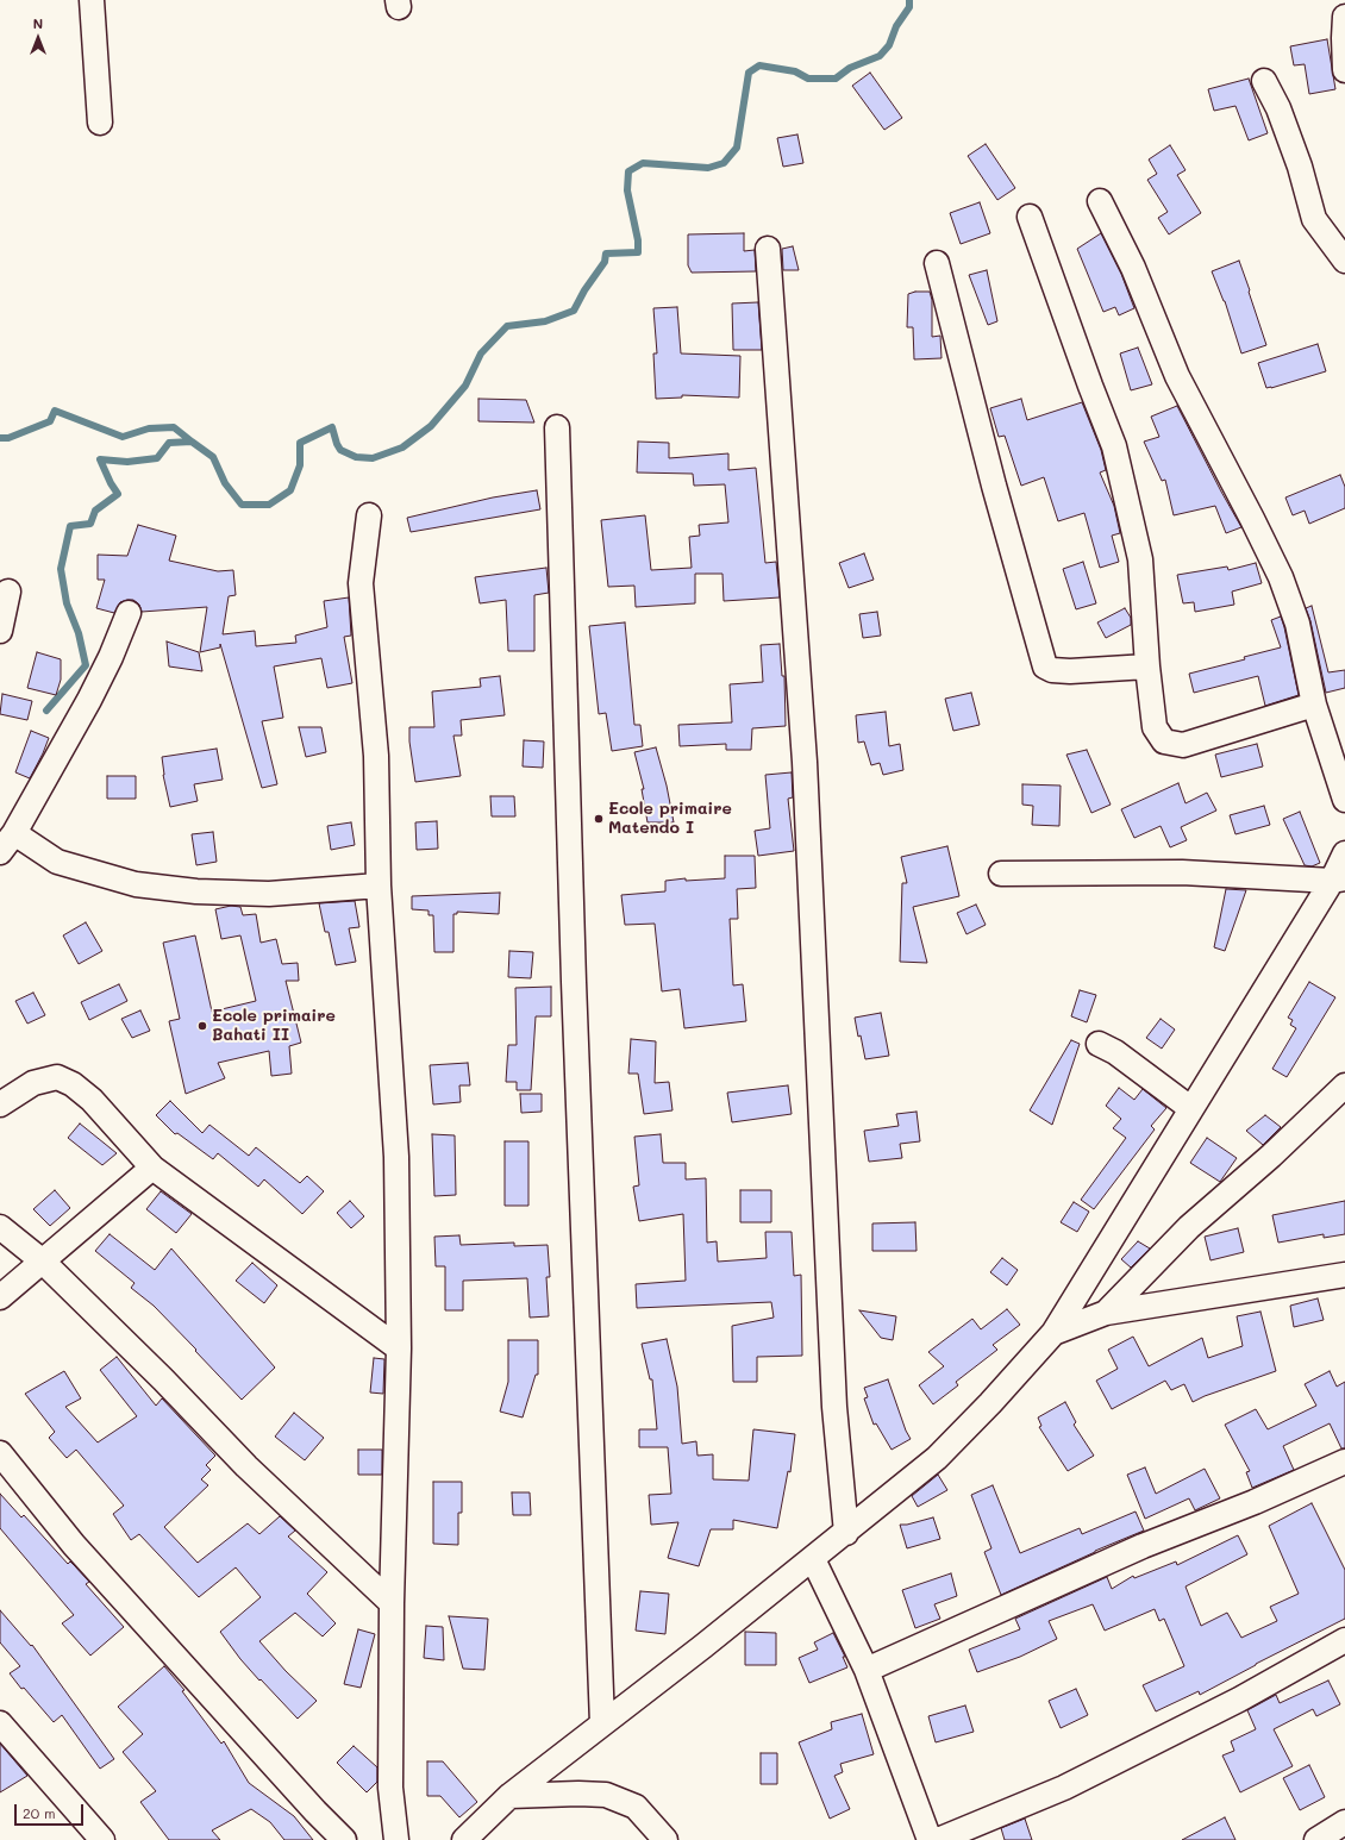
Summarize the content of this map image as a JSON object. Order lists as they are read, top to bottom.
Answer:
{
  "places": ["Ecole primaire Matendo I", "Ecole primaire Bahati II"],
  "scale_bar": "20 m",
  "north": "top"
}
